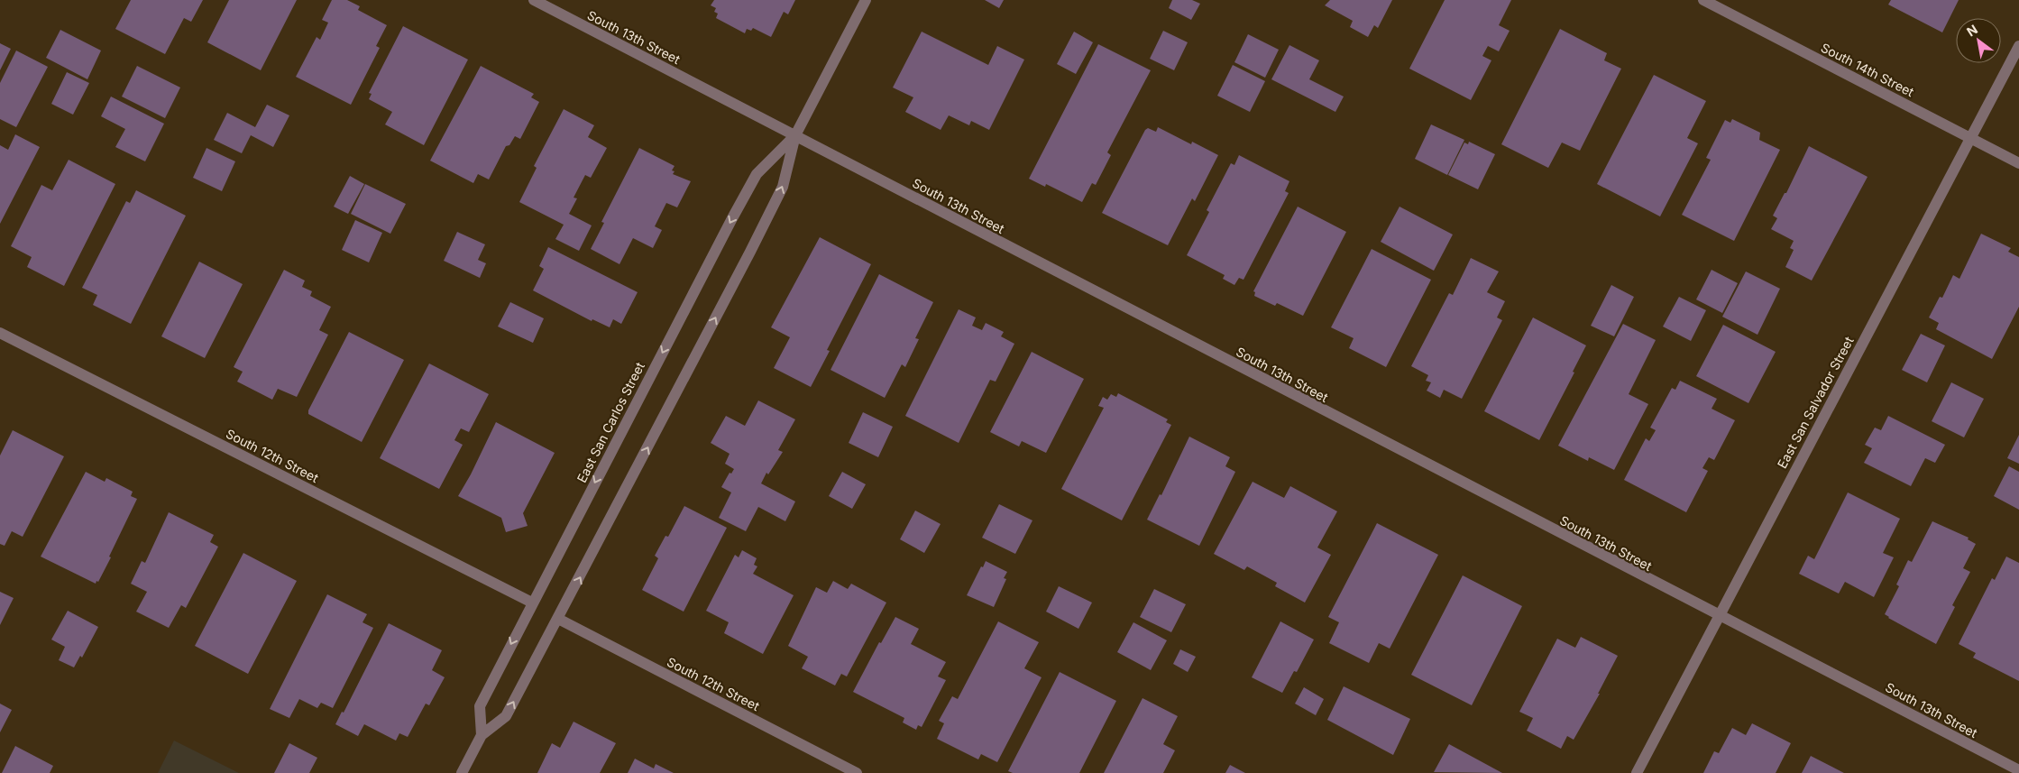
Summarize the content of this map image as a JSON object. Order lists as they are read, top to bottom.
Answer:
{
  "streets": {
    "street": [
      "South 13th Street",
      "South 14th Street",
      "East San Salvador Street",
      "East San Carlos Street",
      "South 12th Street"
    ]
  },
  "crossings": [
    ["South 13th Street", "East San Salvador Street"],
    ["South 13th Street", "East San Carlos Street"],
    ["South 14th Street", "East San Salvador Street"],
    ["East San Carlos Street", "South 12th Street"]
  ],
  "north": "top left"
}
